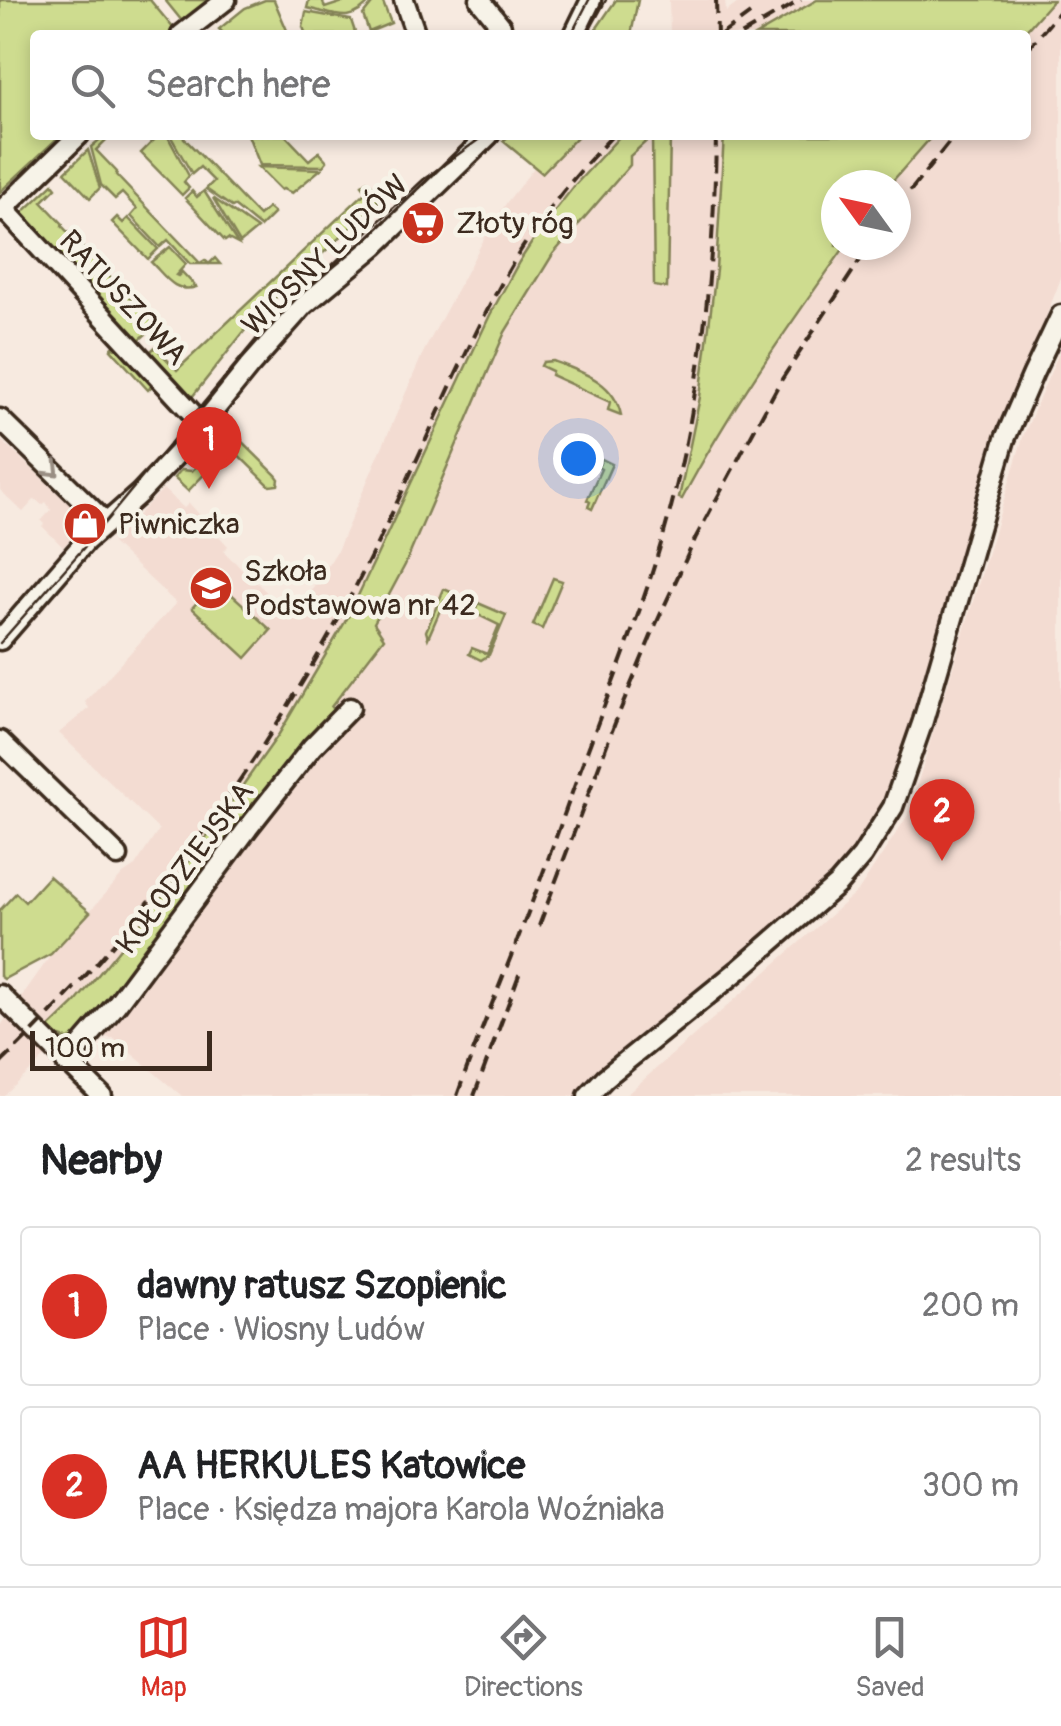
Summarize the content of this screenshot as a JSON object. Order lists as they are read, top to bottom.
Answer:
{
  "streets": {
    "street": ["WIOSNY LUDÓW", "RATUSZOWA", "KOŁODZIEJSKA"]
  },
  "crossings": [
    ["WIOSNY LUDÓW", "RATUSZOWA"]
  ],
  "places": {
    "supermarket": ["Złoty róg"],
    "shop": ["Piwniczka"],
    "school or university": ["Szkoła Podstawowa nr 42"]
  },
  "scale_bar": "100 m",
  "north": "top left",
  "page": {
    "search": "Search here",
    "pins": ["1", "2"],
    "scale": "100 m",
    "heading": ["Nearby", "2 results"],
    "list": [
      {
        "mark": "1",
        "name": "dawny ratusz Szopienic",
        "note": "Place · Wiosny Ludów",
        "value": "200 m"
      },
      {
        "mark": "2",
        "name": "AA HERKULES Katowice",
        "note": "Place · Księdza majora Karola Woźniaka",
        "value": "300 m"
      }
    ],
    "nav": ["Map", "Directions", "Saved"]
  }
}
